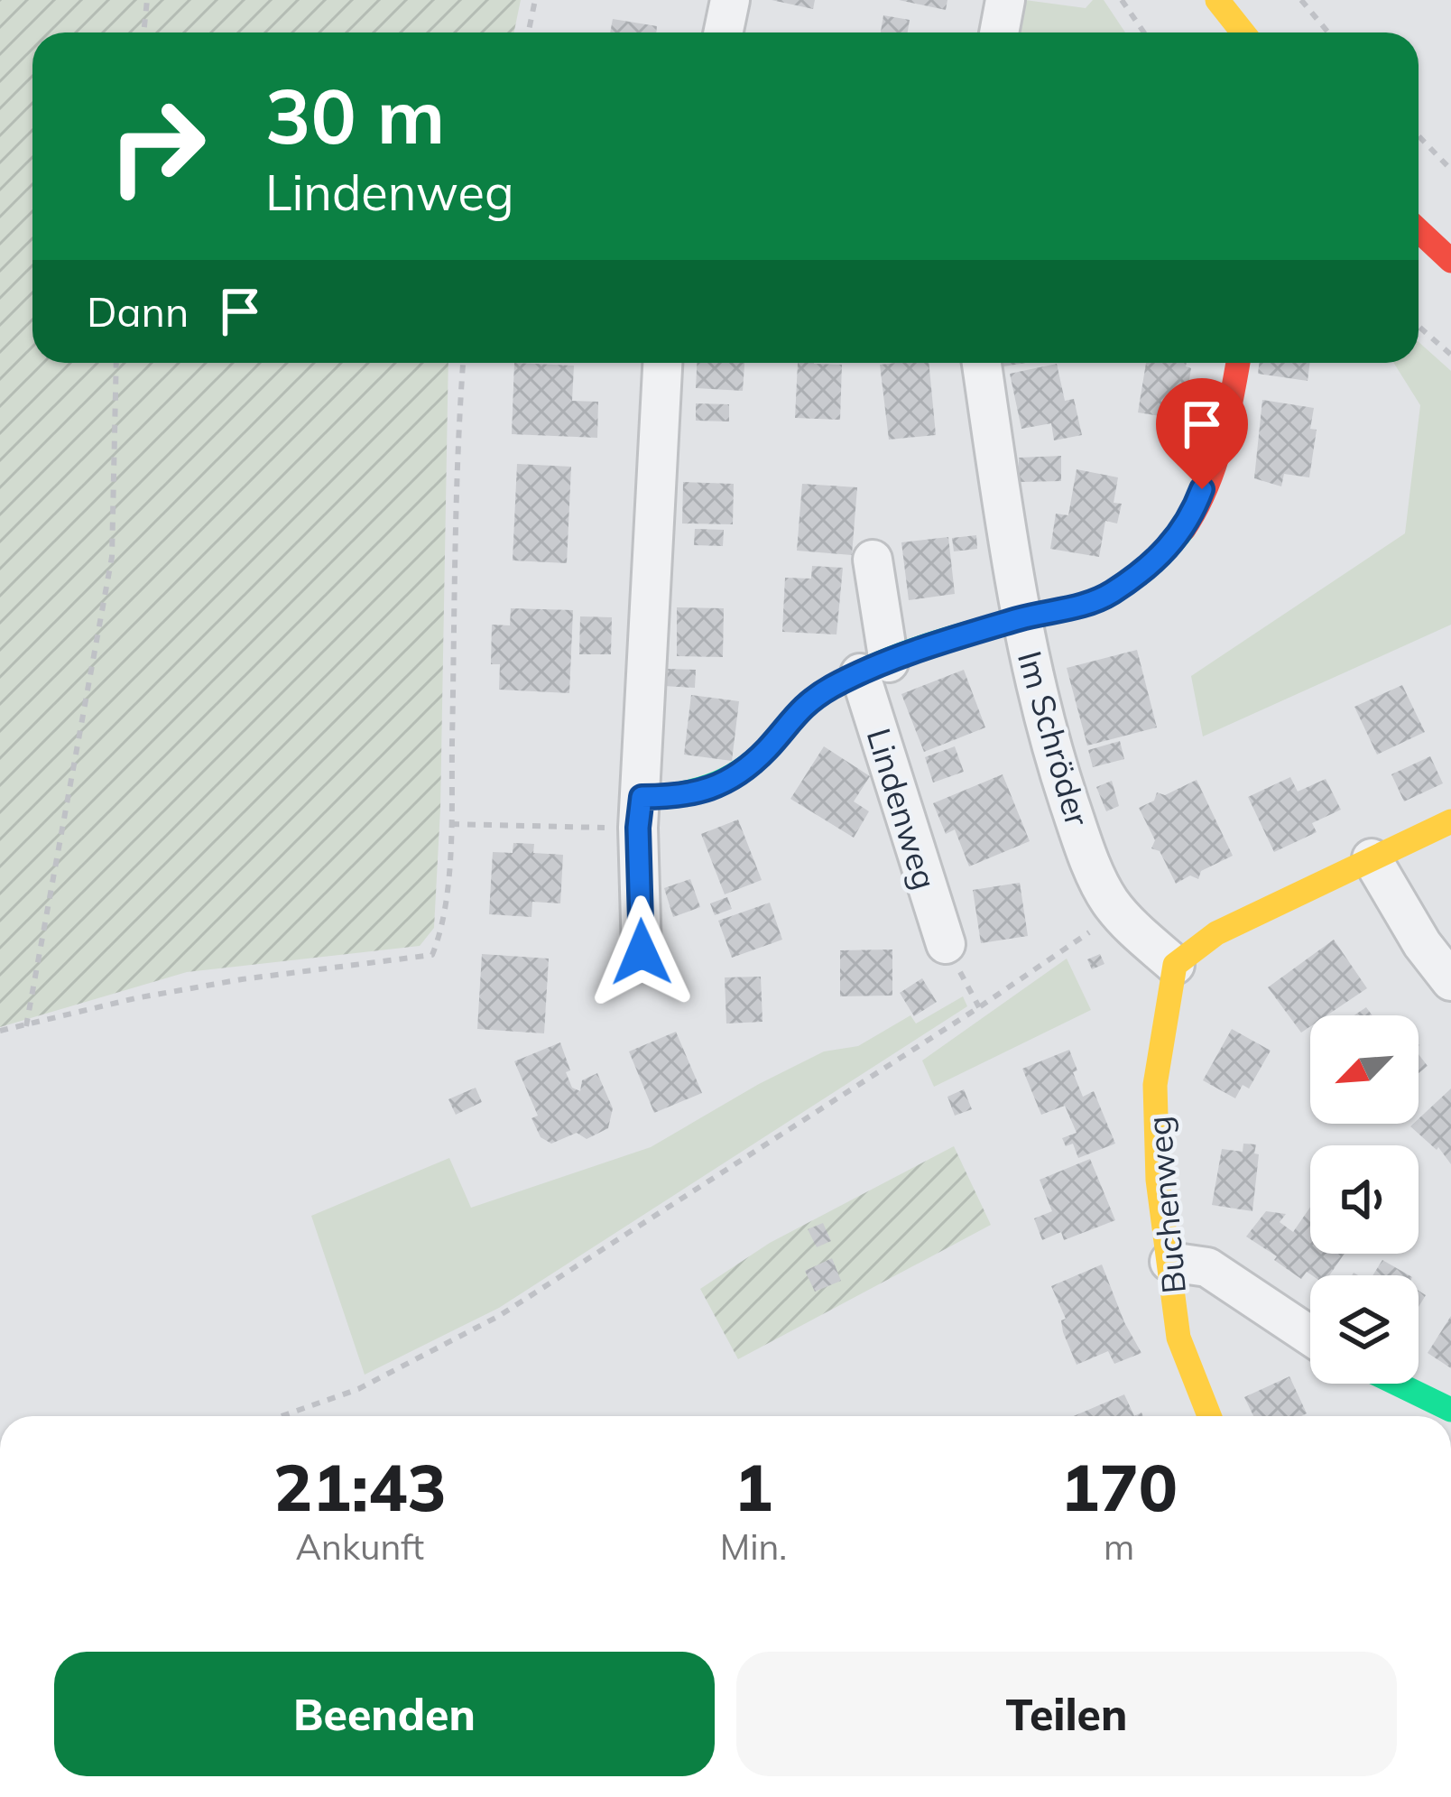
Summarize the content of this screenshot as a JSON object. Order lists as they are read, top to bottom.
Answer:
{
  "streets": {
    "street": ["Im Schröder", "Lindenweg", "Buchenweg"]
  },
  "crossings": [
    ["Im Schröder", "Buchenweg"]
  ],
  "north": "bottom left",
  "page": {
    "turn": ["30 m", "Lindenweg"],
    "then": "Dann",
    "eta": [
      "21:43",
      "Ankunft",
      "1",
      "Min.",
      "170",
      "m"
    ],
    "buttons": ["Beenden", "Teilen"]
  }
}
